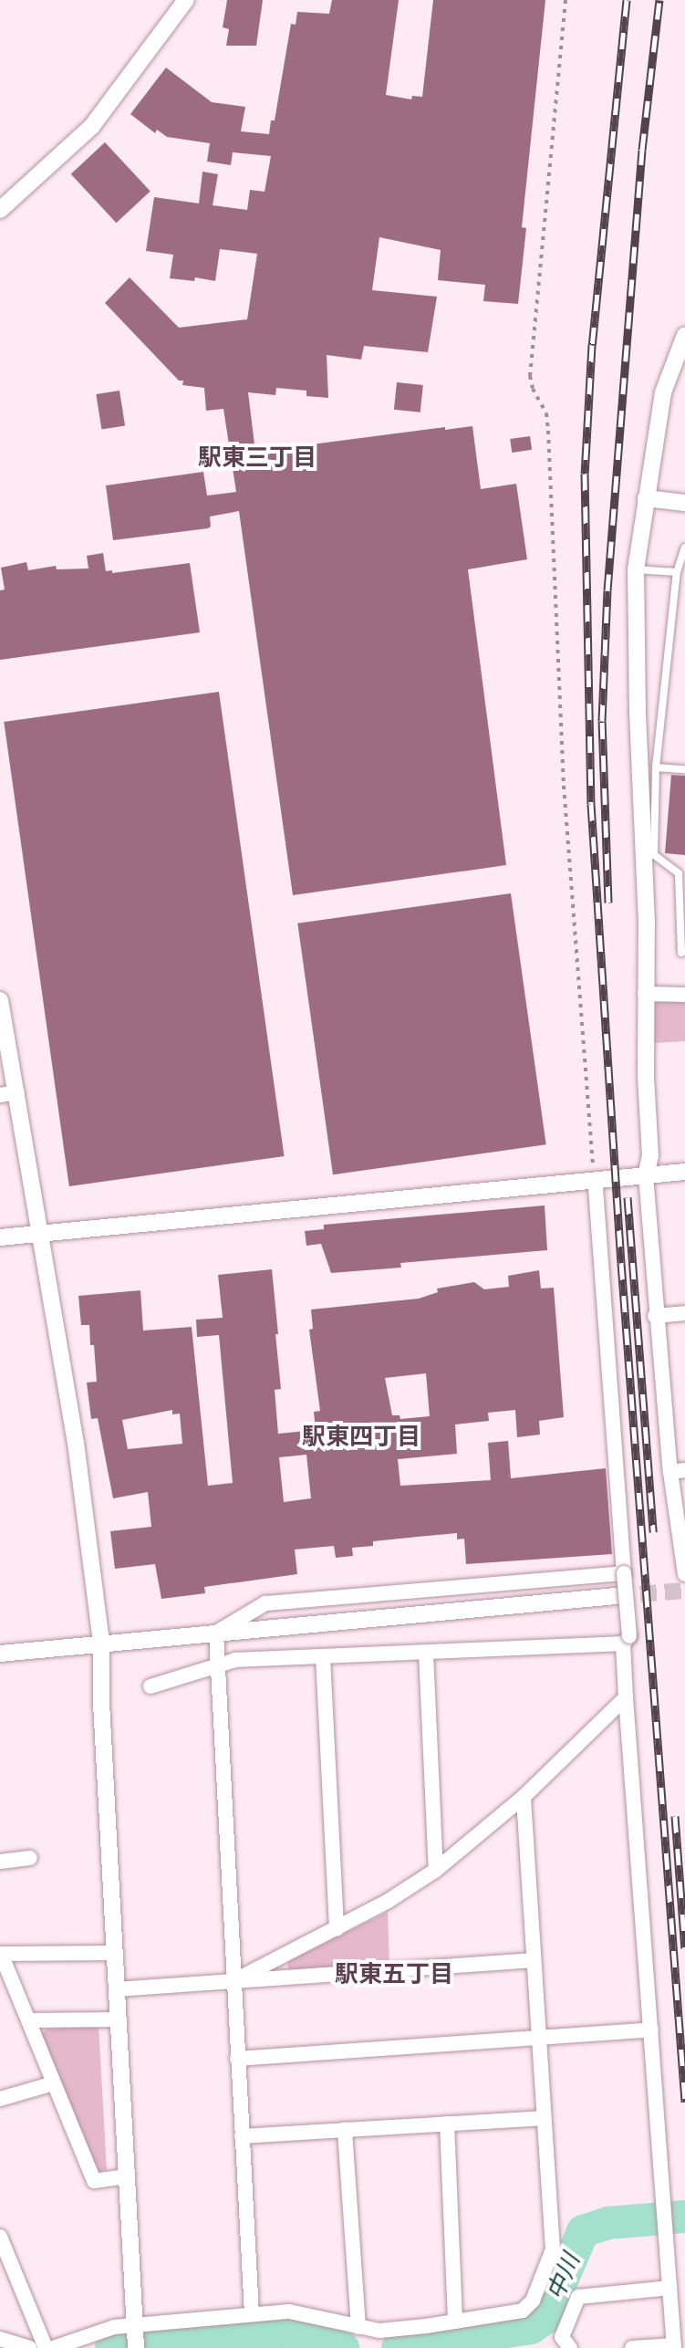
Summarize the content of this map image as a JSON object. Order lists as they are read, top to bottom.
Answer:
{
  "districts": ["駅東三丁目", "駅東四丁目", "駅東五丁目"],
  "water": ["中川"]
}
